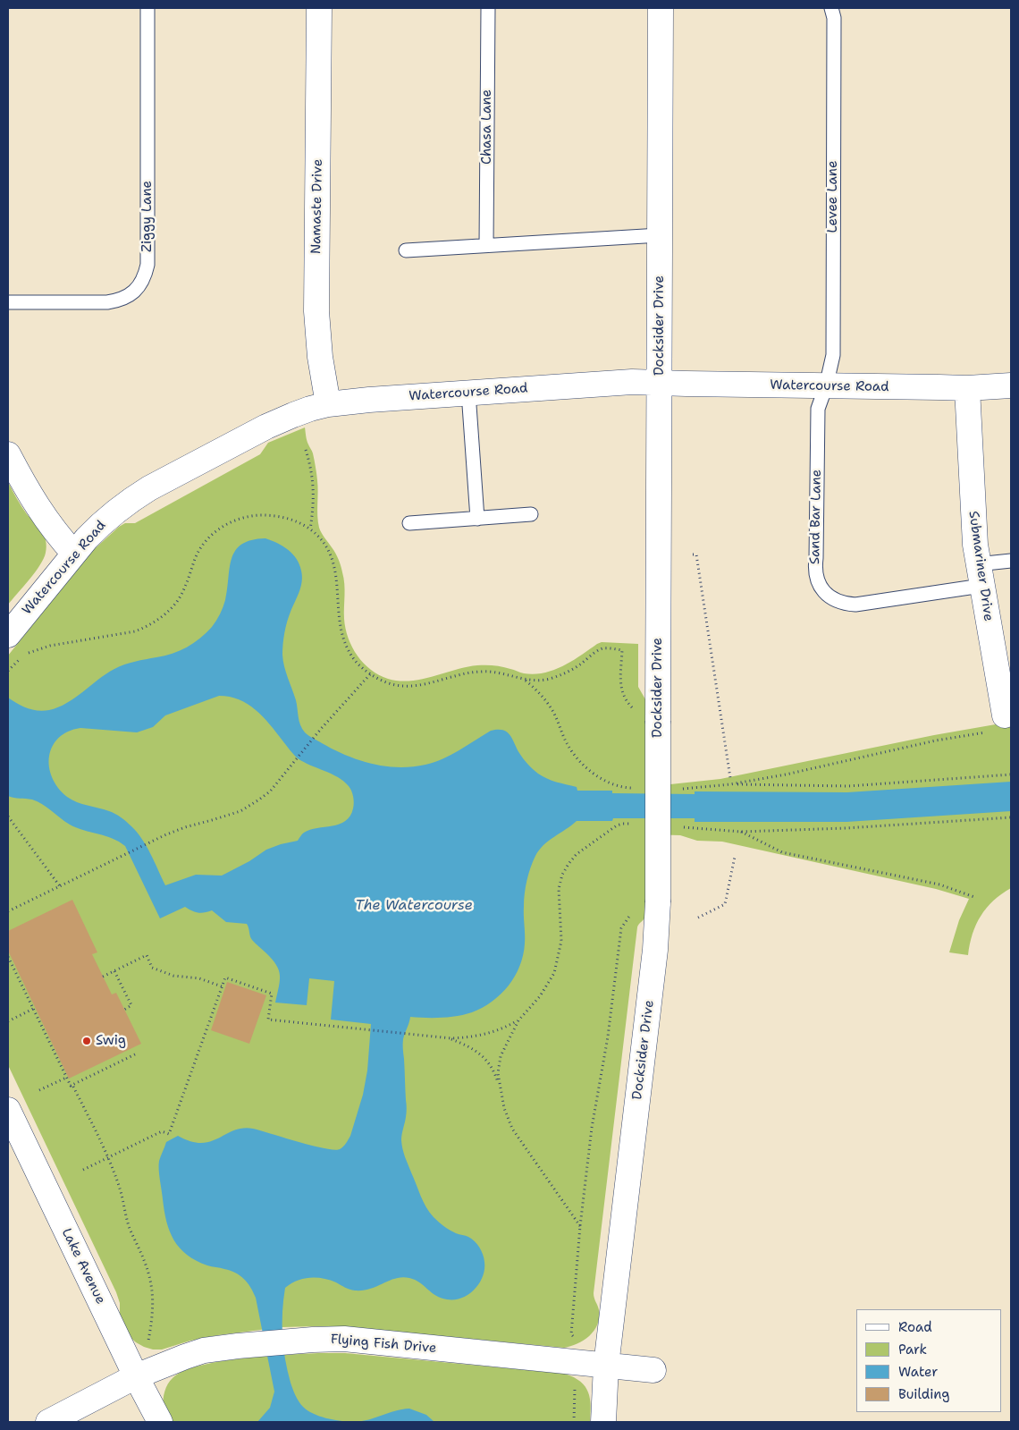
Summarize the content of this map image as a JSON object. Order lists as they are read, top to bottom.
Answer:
{
  "streets": {
    "street": [
      "Namaste Drive",
      "Docksider Drive",
      "Watercourse Road",
      "Submariner Drive",
      "Lake Avenue",
      "Flying Fish Drive"
    ],
    "lane": [
      "Chasa Lane",
      "Levee Lane",
      "Ziggy Lane",
      "Sand Bar Lane"
    ]
  },
  "crossings": [
    ["Levee Lane", "Watercourse Road"],
    ["Levee Lane", "Sand Bar Lane"],
    ["Namaste Drive", "Watercourse Road"],
    ["Docksider Drive", "Watercourse Road"],
    ["Docksider Drive", "Flying Fish Drive"],
    ["Watercourse Road", "Sand Bar Lane"],
    ["Watercourse Road", "Submariner Drive"],
    ["Sand Bar Lane", "Submariner Drive"],
    ["Lake Avenue", "Flying Fish Drive"]
  ],
  "water": ["The Watercourse"],
  "places": ["Swig"],
  "legend": [
    "Road",
    "Park",
    "Water",
    "Building"
  ]
}
